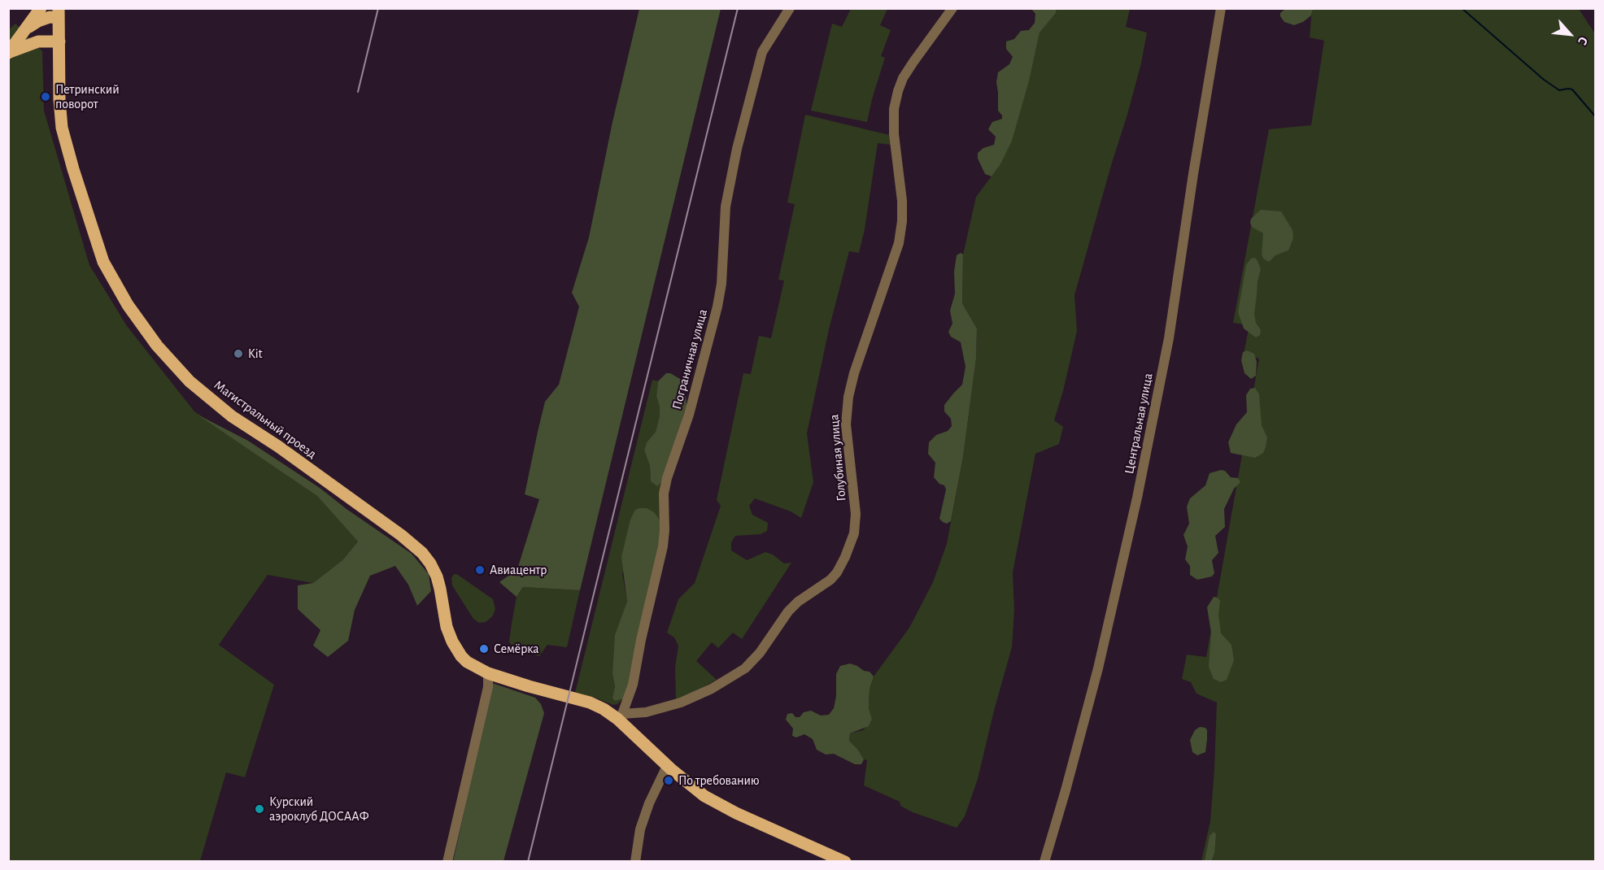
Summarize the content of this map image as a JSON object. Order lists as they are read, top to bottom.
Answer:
{
  "streets": {
    "main road": ["Магистральный проезд"],
    "street": ["Пограничная улица", "Центральная улица", "Голубиная улица"]
  },
  "crossings": [
    ["Пограничная улица", "Магистральный проезд"],
    ["Пограничная улица", "Голубиная улица"],
    ["Магистральный проезд", "Голубиная улица"]
  ],
  "places": [
    "Петринский поворот",
    "Kit",
    "Авиацентр",
    "Семёрка",
    "По требованию",
    "Курский аэроклуб ДОСААФ"
  ],
  "north": "bottom right"
}
